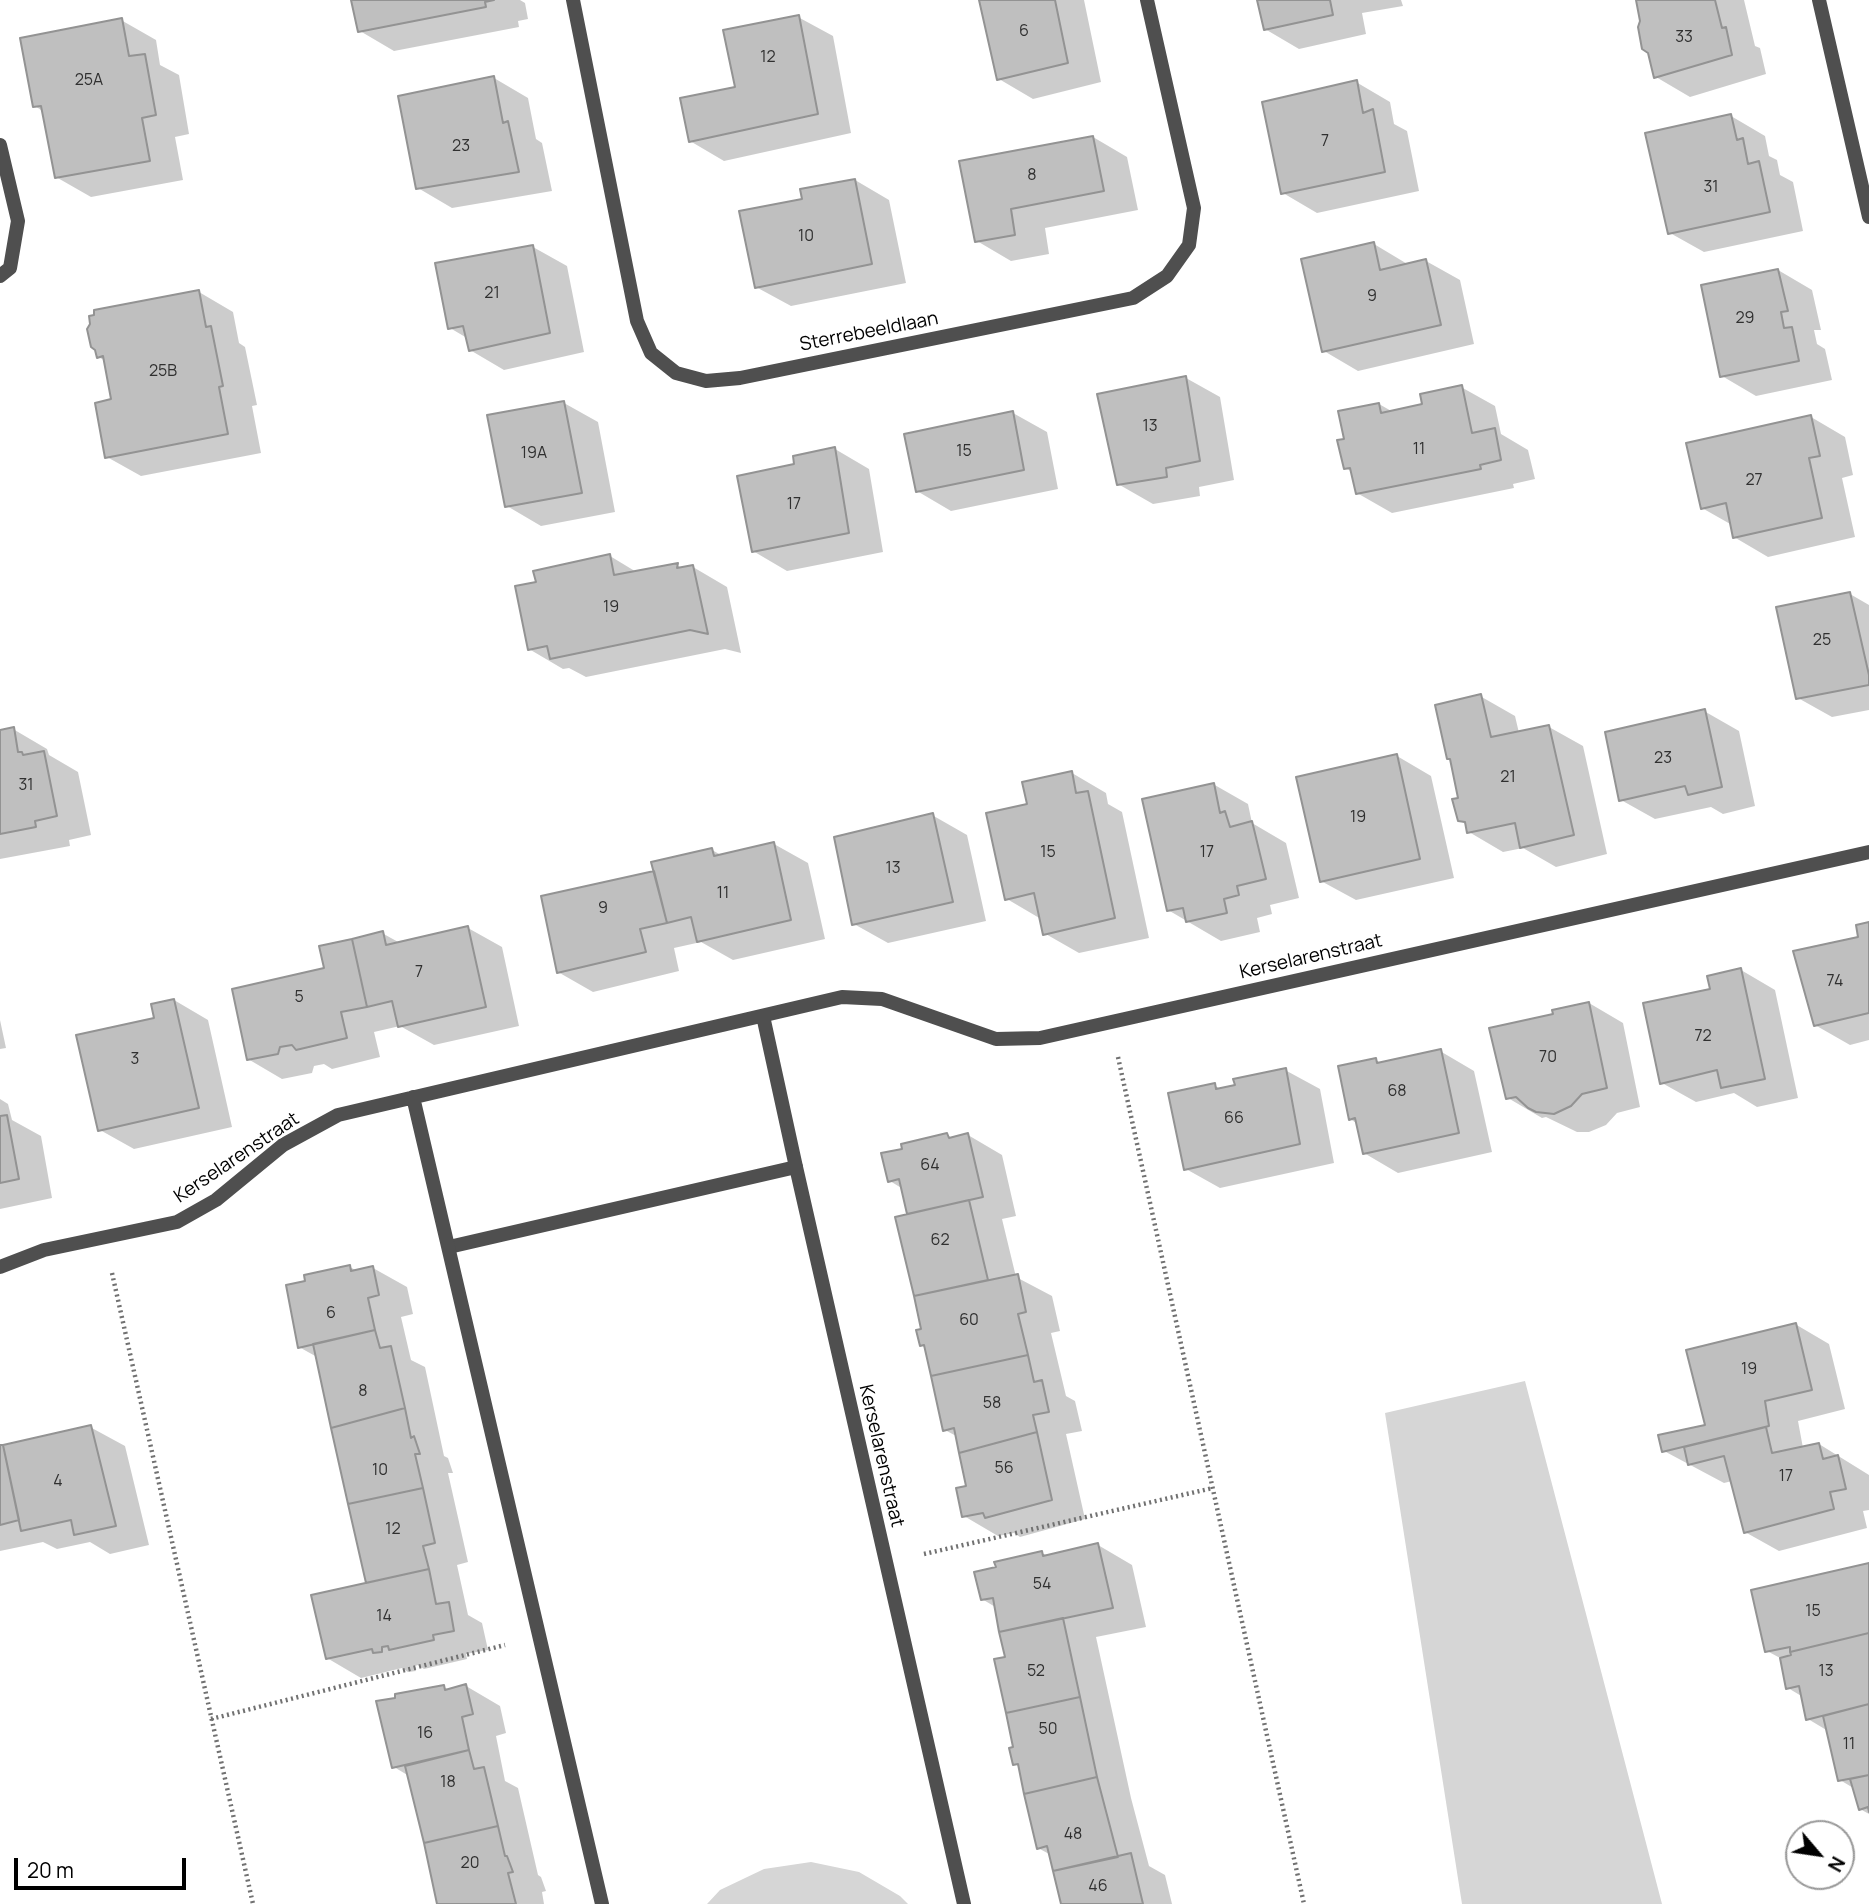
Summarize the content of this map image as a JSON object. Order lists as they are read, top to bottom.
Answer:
{
  "streets": {
    "street": ["Sterrebeeldlaan", "Kerselarenstraat"]
  },
  "house_numbers": [
    "6",
    "33",
    "12",
    "25A",
    "7",
    "23",
    "8",
    "31",
    "10",
    "21",
    "9",
    "29",
    "25B",
    "13",
    "11",
    "15",
    "19A",
    "27",
    "17",
    "19",
    "25",
    "23",
    "21",
    "31",
    "19",
    "15",
    "17",
    "13",
    "11",
    "9",
    "7",
    "74",
    "5",
    "72",
    "70",
    "3",
    "68",
    "66",
    "64",
    "62",
    "6",
    "60",
    "19",
    "8",
    "58",
    "56",
    "10",
    "17",
    "4",
    "12",
    "54",
    "15",
    "14",
    "52",
    "13",
    "50",
    "16",
    "11",
    "18",
    "48",
    "20",
    "46"
  ],
  "scale_bar": "20 m",
  "north": "bottom right"
}
